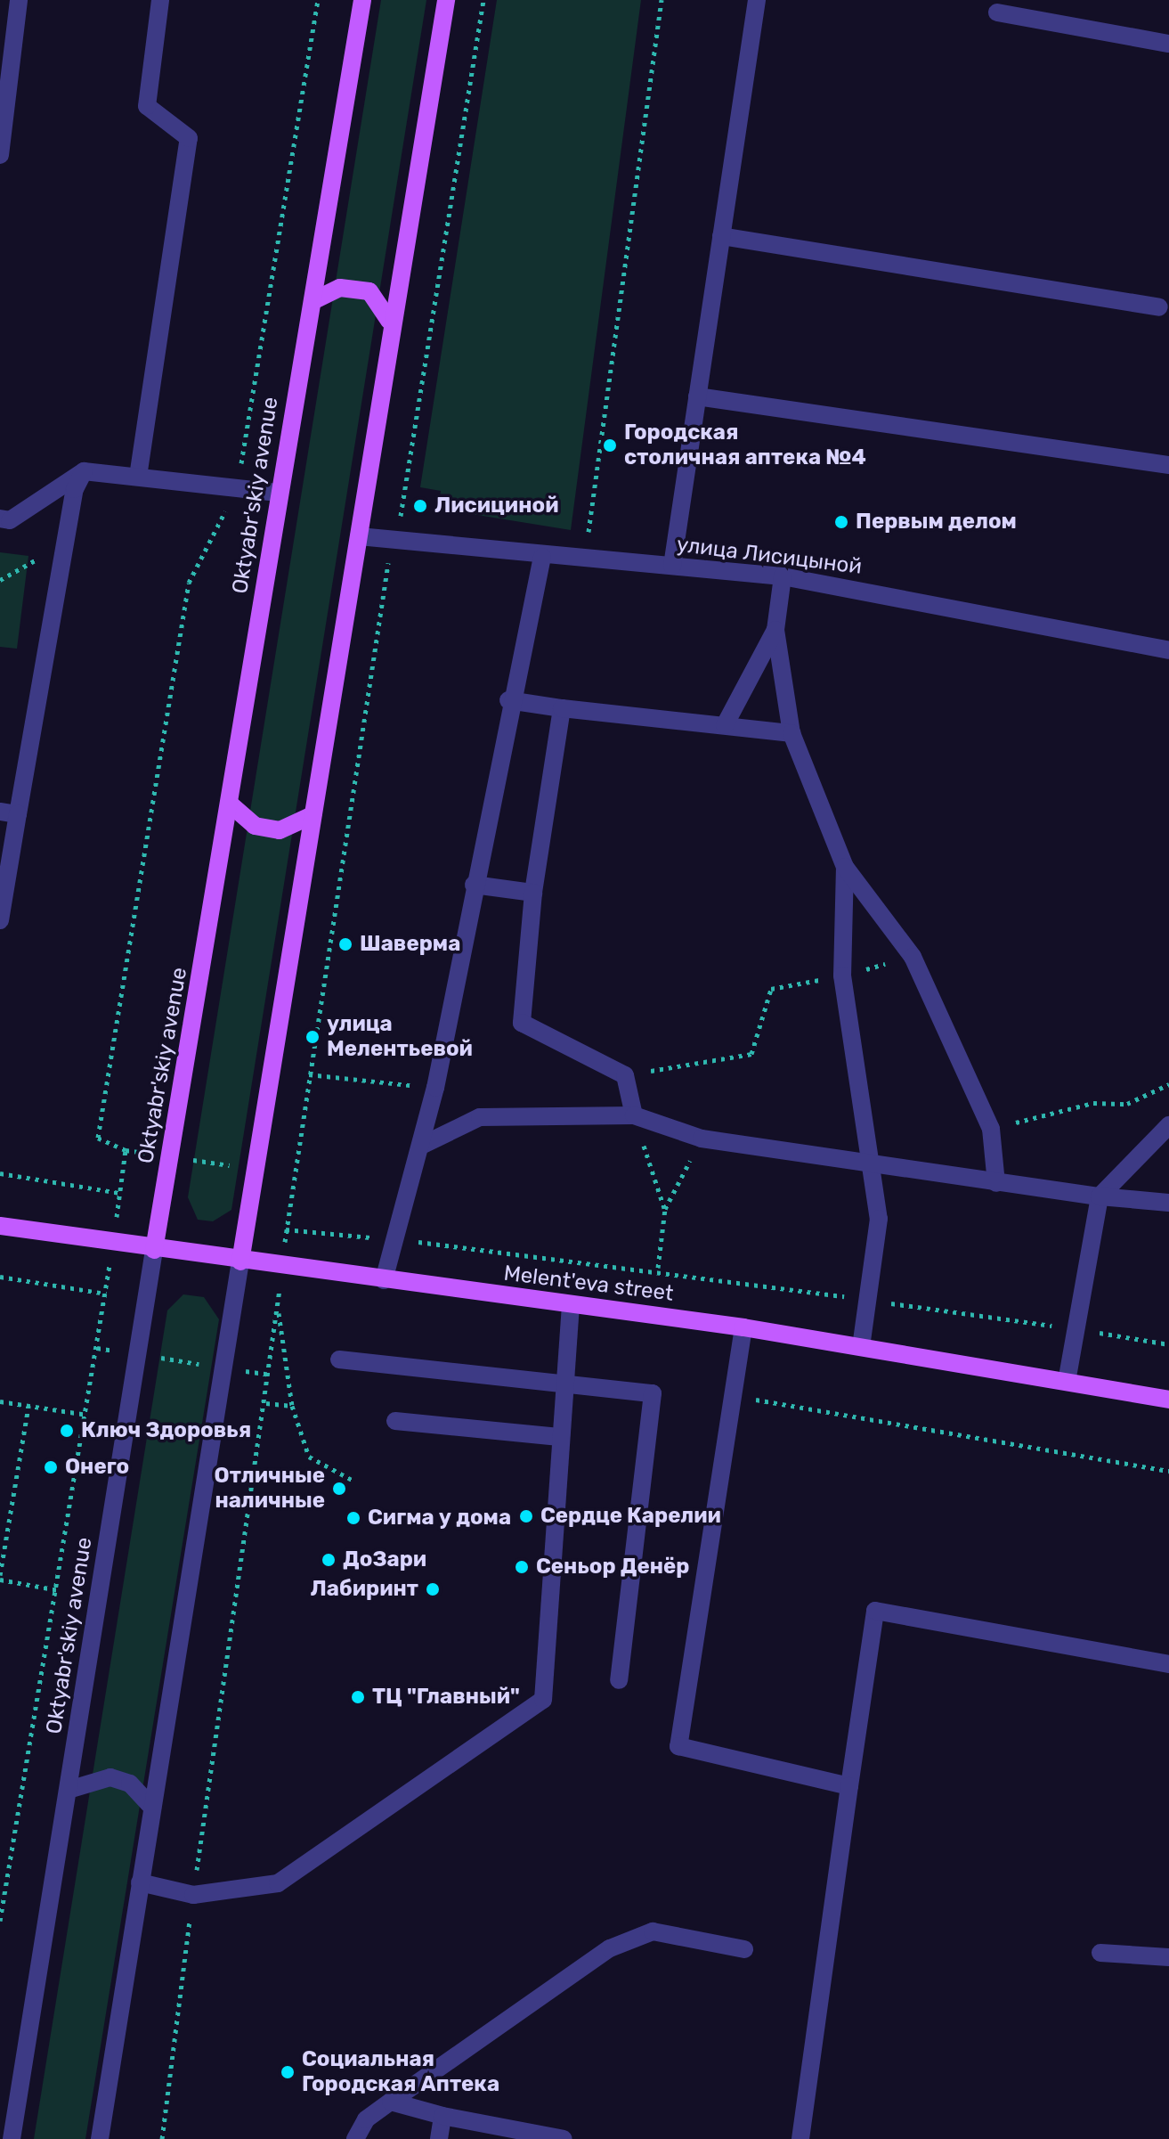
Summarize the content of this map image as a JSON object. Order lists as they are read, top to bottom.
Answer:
{
  "streets": {
    "main road": ["Oktyabr'skiy avenue", "Melent'eva street"],
    "street": ["улица Лисицыной"]
  },
  "crossings": [
    ["Oktyabr'skiy avenue", "Melent'eva street"]
  ],
  "places": [
    "Городская столичная аптека №4",
    "Лисициной",
    "Первым делом",
    "Шаверма",
    "улица Мелентьевой",
    "Ключ Здоровья",
    "Онего",
    "Отличные наличные",
    "Сердце Карелии",
    "Сигма у дома",
    "ДоЗари",
    "Сеньор Денёр",
    "Лабиринт",
    "ТЦ \"Главный\"",
    "Социальная Городская Аптека"
  ]
}
